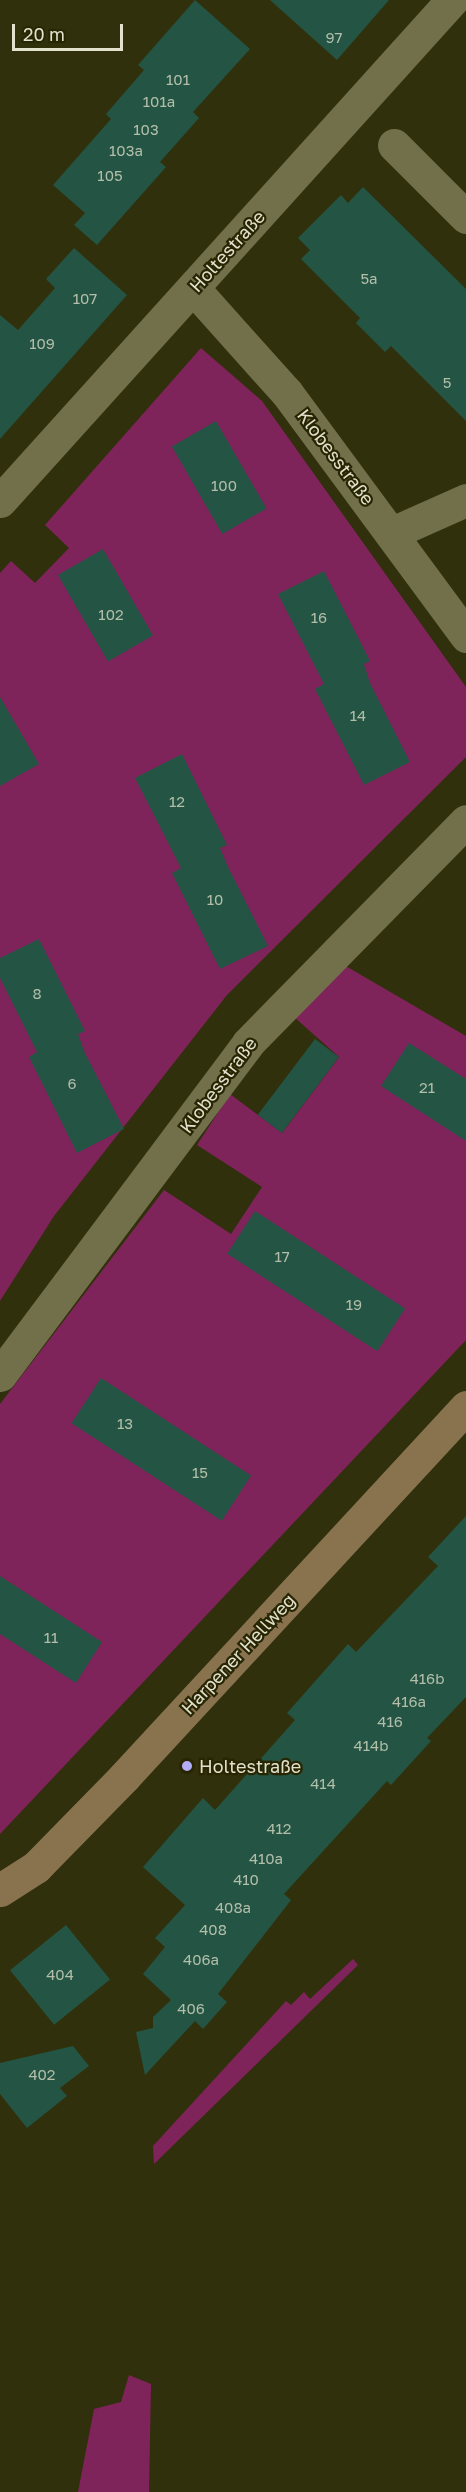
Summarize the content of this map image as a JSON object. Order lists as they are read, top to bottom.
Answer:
{
  "streets": {
    "street": ["Holtestraße", "Klobesstraße", "Harpener Hellweg"]
  },
  "crossings": [
    ["Holtestraße", "Klobesstraße"]
  ],
  "places": ["Holtestraße"],
  "house_numbers": [
    "97",
    "101",
    "101a",
    "103",
    "103a",
    "105",
    "5a",
    "107",
    "109",
    "5",
    "100",
    "102",
    "16",
    "14",
    "12",
    "10",
    "8",
    "6",
    "21",
    "17",
    "19",
    "13",
    "15",
    "11",
    "416b",
    "416a",
    "416",
    "414b",
    "414",
    "412",
    "410a",
    "410",
    "408a",
    "408",
    "406a",
    "404",
    "406",
    "402"
  ],
  "scale_bar": "20 m"
}
